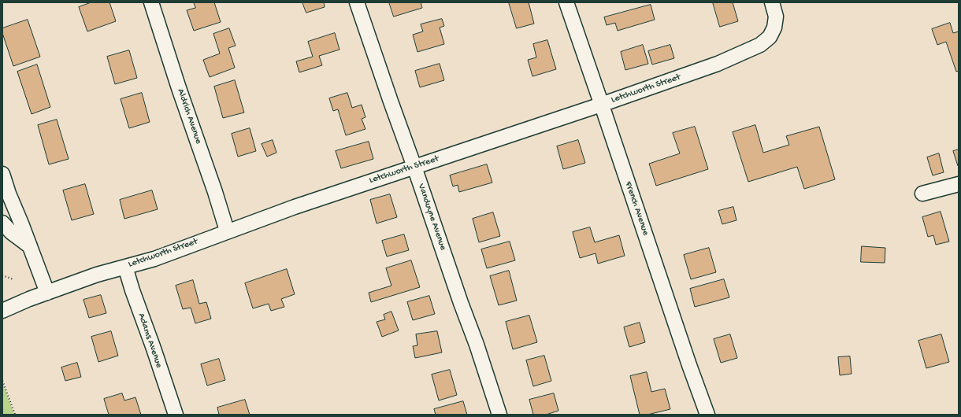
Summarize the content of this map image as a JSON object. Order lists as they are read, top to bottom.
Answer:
{
  "streets": {
    "street": [
      "Letchworth Street",
      "Aldrich Avenue",
      "French Avenue",
      "Vanduyne Avenue",
      "Adams Avenue"
    ]
  },
  "crossings": [
    ["Letchworth Street", "Aldrich Avenue"],
    ["Letchworth Street", "French Avenue"],
    ["Letchworth Street", "Vanduyne Avenue"],
    ["Letchworth Street", "Adams Avenue"]
  ]
}
